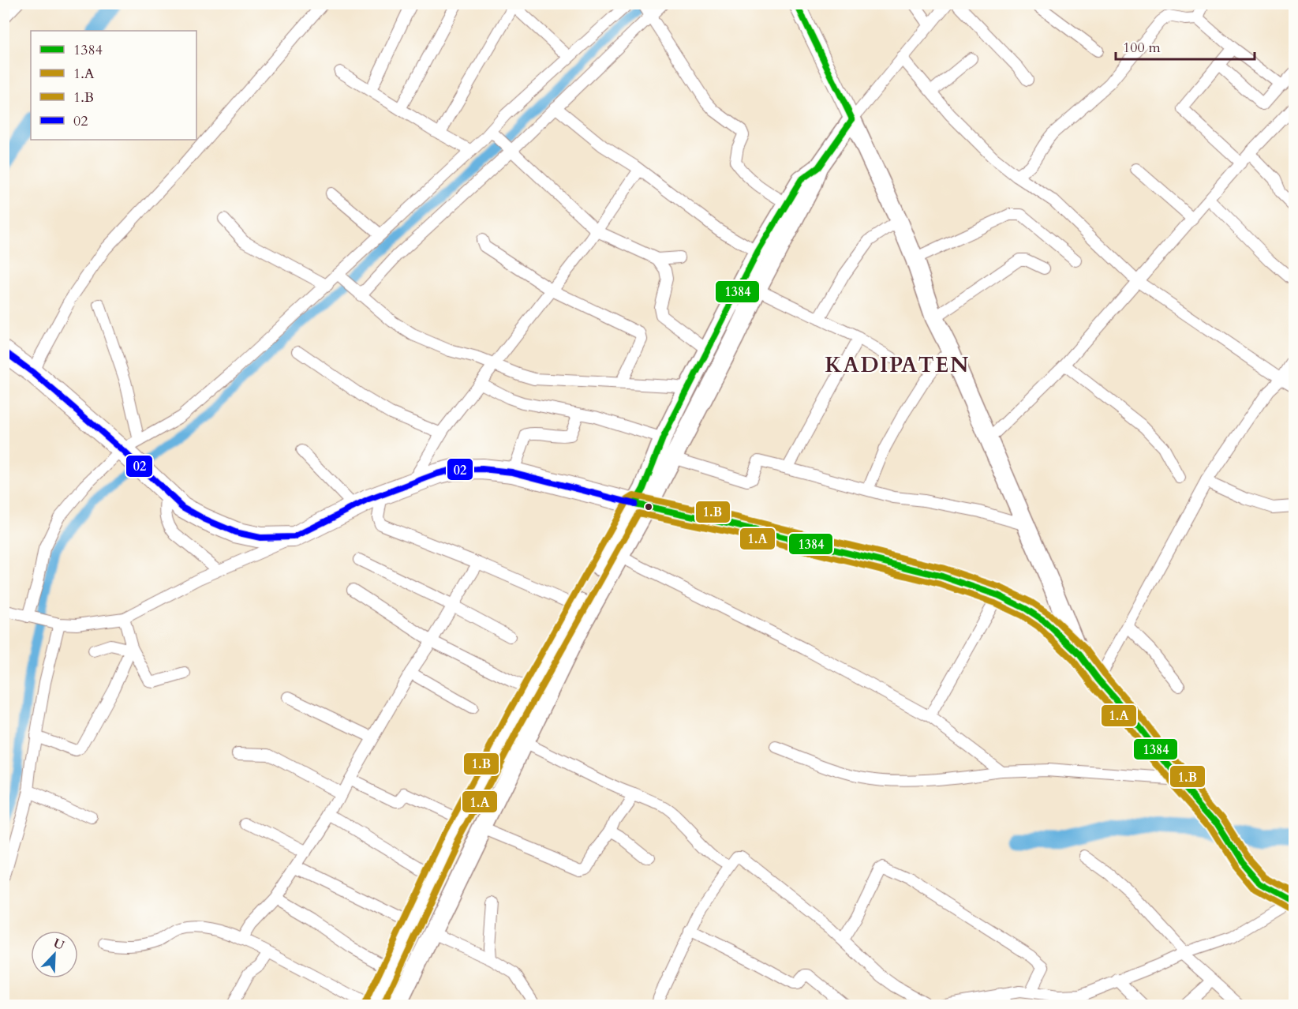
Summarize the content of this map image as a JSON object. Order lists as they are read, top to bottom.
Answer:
{
  "districts": ["KADIPATEN"],
  "lines": [
    "transit line 1384",
    "transit line 02",
    "transit line 1.B",
    "transit line 1.A"
  ],
  "legend": [
    "1384",
    "1.A",
    "1.B",
    "02"
  ],
  "scale_bar": "100 m",
  "north": "top right"
}
